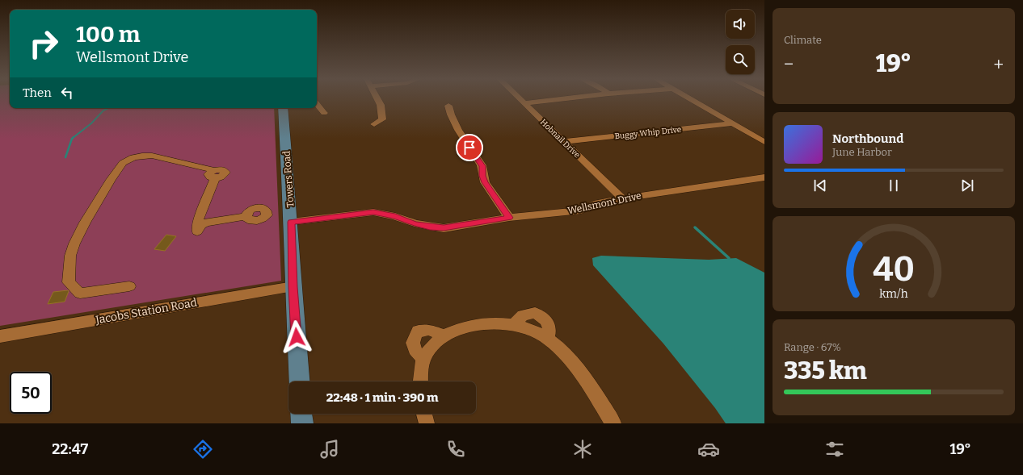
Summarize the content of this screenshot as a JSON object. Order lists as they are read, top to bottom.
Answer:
{
  "streets": {
    "main road": ["Towers Road"],
    "street": [
      "Buggy Whip Drive",
      "Hobnail Drive",
      "Wellsmont Drive",
      "Jacobs Station Road"
    ]
  },
  "crossings": [
    ["Buggy Whip Drive", "Hobnail Drive"],
    ["Hobnail Drive", "Wellsmont Drive"],
    ["Towers Road", "Wellsmont Drive"],
    ["Towers Road", "Jacobs Station Road"]
  ],
  "page": {
    "tile": [
      "Climate",
      ["Range · 67%", "335 km"]
    ],
    "turn": ["100 m", "Wellsmont Drive"],
    "heat": ["−", "19°", "+"],
    "then": "Then",
    "song": ["Northbound", "June Harbor"],
    "limit": "50",
    "trip": "22:48 · 1 min · 390 m",
    "tabs": ["22:47", "19°"],
    "gauge": ["40", "km/h"]
  }
}
